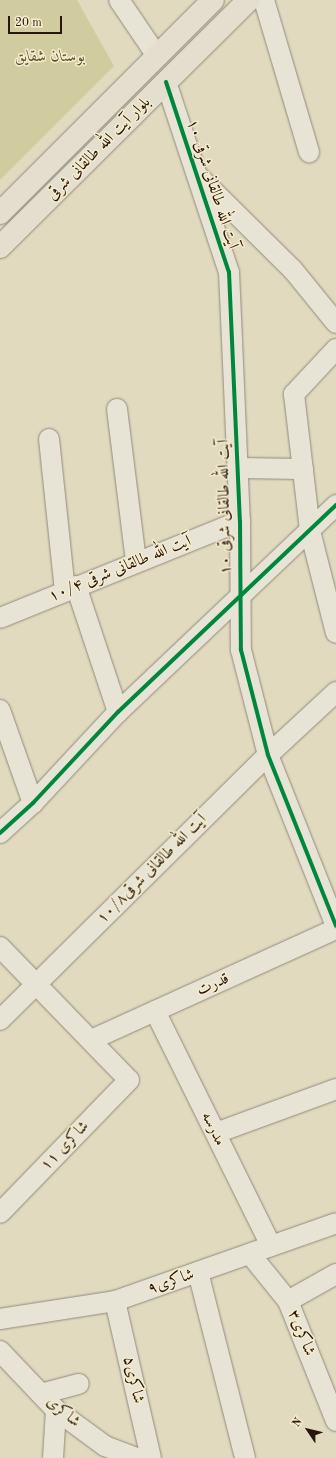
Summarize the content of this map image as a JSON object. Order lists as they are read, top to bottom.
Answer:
{
  "streets": {
    "main road": ["بلوار آیت الله طالقانی شرقی"],
    "street": [
      "آیت الله طالقانی شرقی ۱۰",
      "آیت الله طالقانی شرقی ۱۰/۴",
      "آیت الله طالقانی شرقی۱۰/۸",
      "قدرت",
      "مدرسه",
      "شاکری ۱۱",
      "شاکری۹",
      "شاکری۳",
      "شاکری۵",
      "شاکری"
    ]
  },
  "crossings": [
    ["بلوار آیت الله طالقانی شرقی", "آیت الله طالقانی شرقی ۱۰"],
    ["آیت الله طالقانی شرقی ۱۰", "آیت الله طالقانی شرقی ۱۰/۴"],
    ["آیت الله طالقانی شرقی ۱۰", "آیت الله طالقانی شرقی۱۰/۸"],
    ["قدرت", "مدرسه"],
    ["قدرت", "شاکری ۱۱"],
    ["مدرسه", "شاکری۹"],
    ["شاکری۹", "شاکری۳"],
    ["شاکری۹", "شاکری۵"]
  ],
  "parks": ["بوستان شقایق"],
  "scale_bar": "20 m",
  "north": "top left"
}
